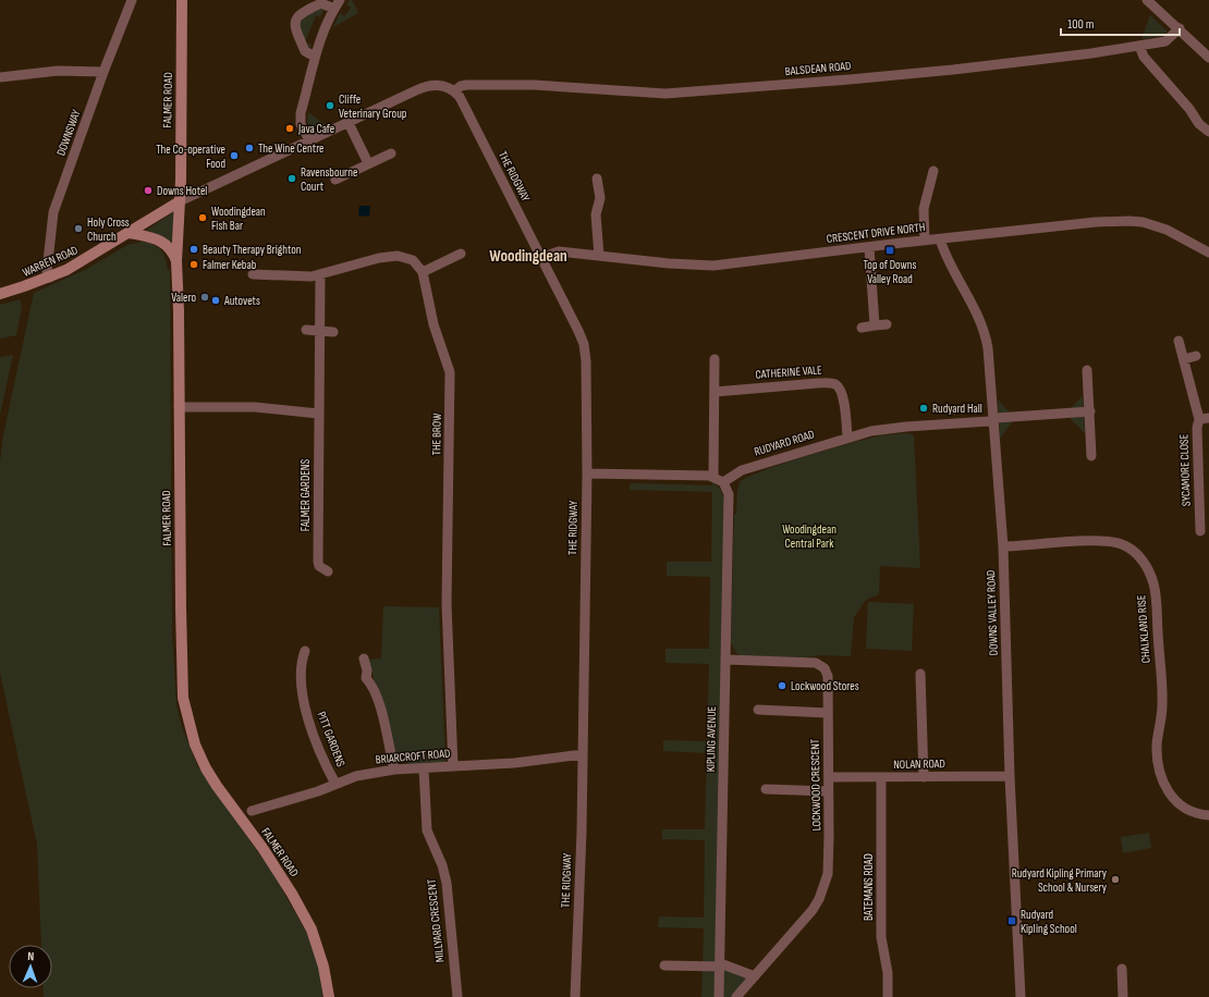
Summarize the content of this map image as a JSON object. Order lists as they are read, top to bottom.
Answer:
{
  "streets": {
    "main road": ["FALMER ROAD", "WARREN ROAD"],
    "street": [
      "BALSDEAN ROAD",
      "DOWNSWAY",
      "THE RIDGWAY",
      "CRESCENT DRIVE NORTH",
      "CATHERINE VALE",
      "THE BROW",
      "RUDYARD ROAD",
      "SYCAMORE CLOSE",
      "FALMER GARDENS",
      "DOWNS VALLEY ROAD",
      "CHALKLAND RISE",
      "PITT GARDENS",
      "KIPLING AVENUE",
      "BRIARCROFT ROAD",
      "NOLAN ROAD",
      "LOCKWOOD CRESCENT",
      "BATEMANS ROAD",
      "MILLYARD CRESCENT"
    ]
  },
  "crossings": [
    ["BALSDEAN ROAD", "THE RIDGWAY"],
    ["FALMER ROAD", "WARREN ROAD"],
    ["DOWNSWAY", "WARREN ROAD"],
    ["THE RIDGWAY", "CRESCENT DRIVE NORTH"],
    ["THE RIDGWAY", "BRIARCROFT ROAD"],
    ["CRESCENT DRIVE NORTH", "DOWNS VALLEY ROAD"],
    ["CATHERINE VALE", "RUDYARD ROAD"],
    ["THE BROW", "BRIARCROFT ROAD"],
    ["RUDYARD ROAD", "DOWNS VALLEY ROAD"],
    ["RUDYARD ROAD", "KIPLING AVENUE"],
    ["DOWNS VALLEY ROAD", "CHALKLAND RISE"],
    ["DOWNS VALLEY ROAD", "NOLAN ROAD"],
    ["PITT GARDENS", "BRIARCROFT ROAD"],
    ["KIPLING AVENUE", "LOCKWOOD CRESCENT"],
    ["BRIARCROFT ROAD", "MILLYARD CRESCENT"],
    ["NOLAN ROAD", "LOCKWOOD CRESCENT"],
    ["NOLAN ROAD", "BATEMANS ROAD"]
  ],
  "districts": ["Woodingdean"],
  "parks": ["Woodingdean Central Park"],
  "places": {
    "other": [
      "Cliffe Veterinary Group",
      "Java Cafe",
      "The Wine Centre",
      "The Co-operative Food",
      "Ravensbourne Court",
      "Downs Hotel",
      "Woodingdean Fish Bar",
      "Holy Cross Church",
      "Beauty Therapy Brighton",
      "Falmer Kebab",
      "Valero",
      "Autovets",
      "Rudyard Hall",
      "Lockwood Stores",
      "Rudyard Kipling Primary School & Nursery"
    ],
    "transit": ["Top of Downs Valley Road", "Rudyard Kipling School"]
  },
  "scale_bar": "100 m",
  "north": "top"
}
